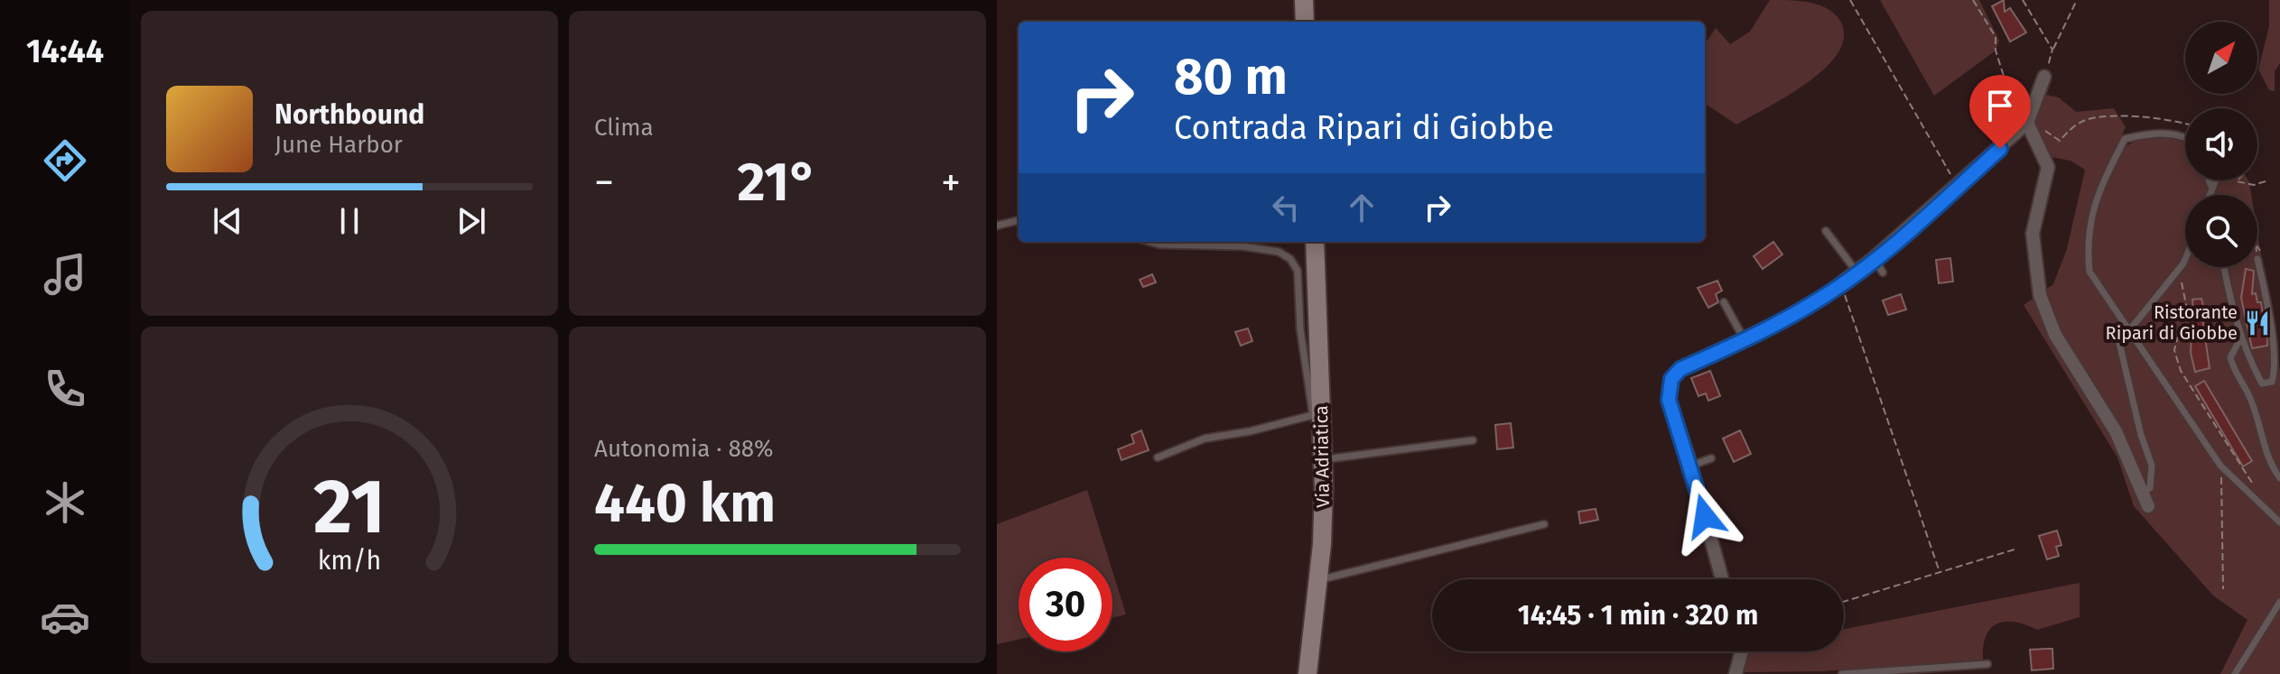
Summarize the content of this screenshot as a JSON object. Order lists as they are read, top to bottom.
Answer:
{
  "streets": {
    "main road": ["Via Adriatica"]
  },
  "places": {
    "restaurant": ["Ristorante Ripari di Giobbe"]
  },
  "north": "top right",
  "page": {
    "tabs": "14:44",
    "tile": [
      "Clima",
      ["Autonomia · 88%", "440 km"]
    ],
    "turn": ["80 m", "Contrada Ripari di Giobbe"],
    "song": ["Northbound", "June Harbor"],
    "heat": ["−", "21°", "+"],
    "limit": "30",
    "trip": "14:45 · 1 min · 320 m",
    "gauge": ["21", "km/h"]
  }
}
